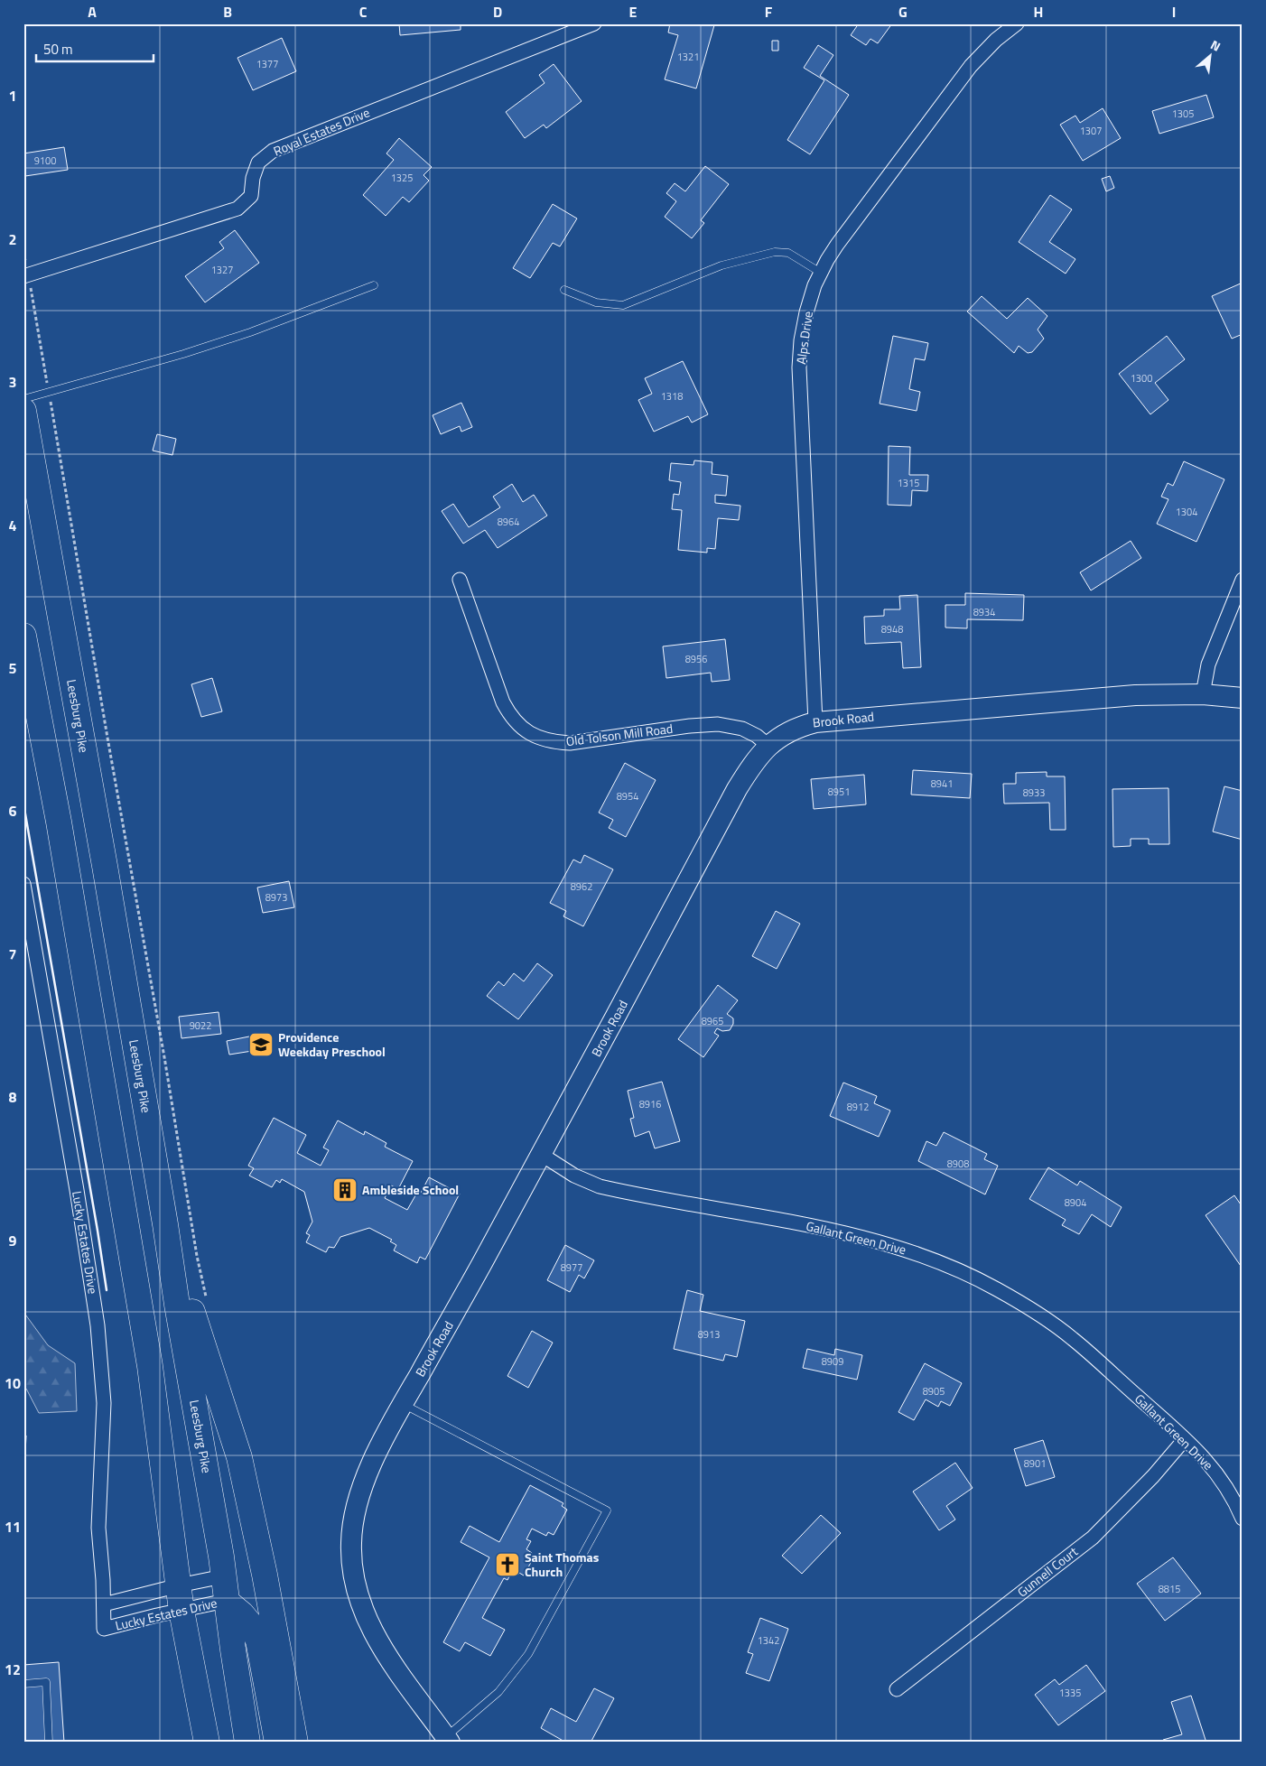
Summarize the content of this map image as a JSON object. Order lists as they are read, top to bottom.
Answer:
{
  "streets": {
    "highway": ["Leesburg Pike"],
    "street": [
      "Royal Estates Drive",
      "Alps Drive",
      "Brook Road",
      "Old Tolson Mill Road",
      "Gallant Green Drive",
      "Lucky Estates Drive",
      "Gunnell Court"
    ]
  },
  "crossings": [
    ["Alps Drive", "Brook Road"],
    ["Leesburg Pike", "Lucky Estates Drive"],
    ["Brook Road", "Old Tolson Mill Road"],
    ["Brook Road", "Gallant Green Drive"],
    ["Gallant Green Drive", "Gunnell Court"]
  ],
  "places": {
    "school or university": ["Providence Weekday Preschool"],
    "building": ["Ambleside School"],
    "church": ["Saint Thomas Church"]
  },
  "house_numbers": [
    "1321",
    "1377",
    "1305",
    "1307",
    "9100",
    "1325",
    "1327",
    "1300",
    "1318",
    "1315",
    "1304",
    "8964",
    "8934",
    "8948",
    "8956",
    "8941",
    "8951",
    "8933",
    "8954",
    "8962",
    "8973",
    "8965",
    "9022",
    "8916",
    "8912",
    "8908",
    "8904",
    "8977",
    "8913",
    "8909",
    "8905",
    "8901",
    "8815",
    "1342",
    "1335"
  ],
  "scale_bar": "50 m",
  "north": "top right",
  "grid": {
    "columns": [
      "A",
      "B",
      "C",
      "D",
      "E",
      "F",
      "G",
      "H",
      "I"
    ],
    "rows": [
      "1",
      "2",
      "3",
      "4",
      "5",
      "6",
      "7",
      "8",
      "9",
      "10",
      "11",
      "12"
    ]
  }
}
